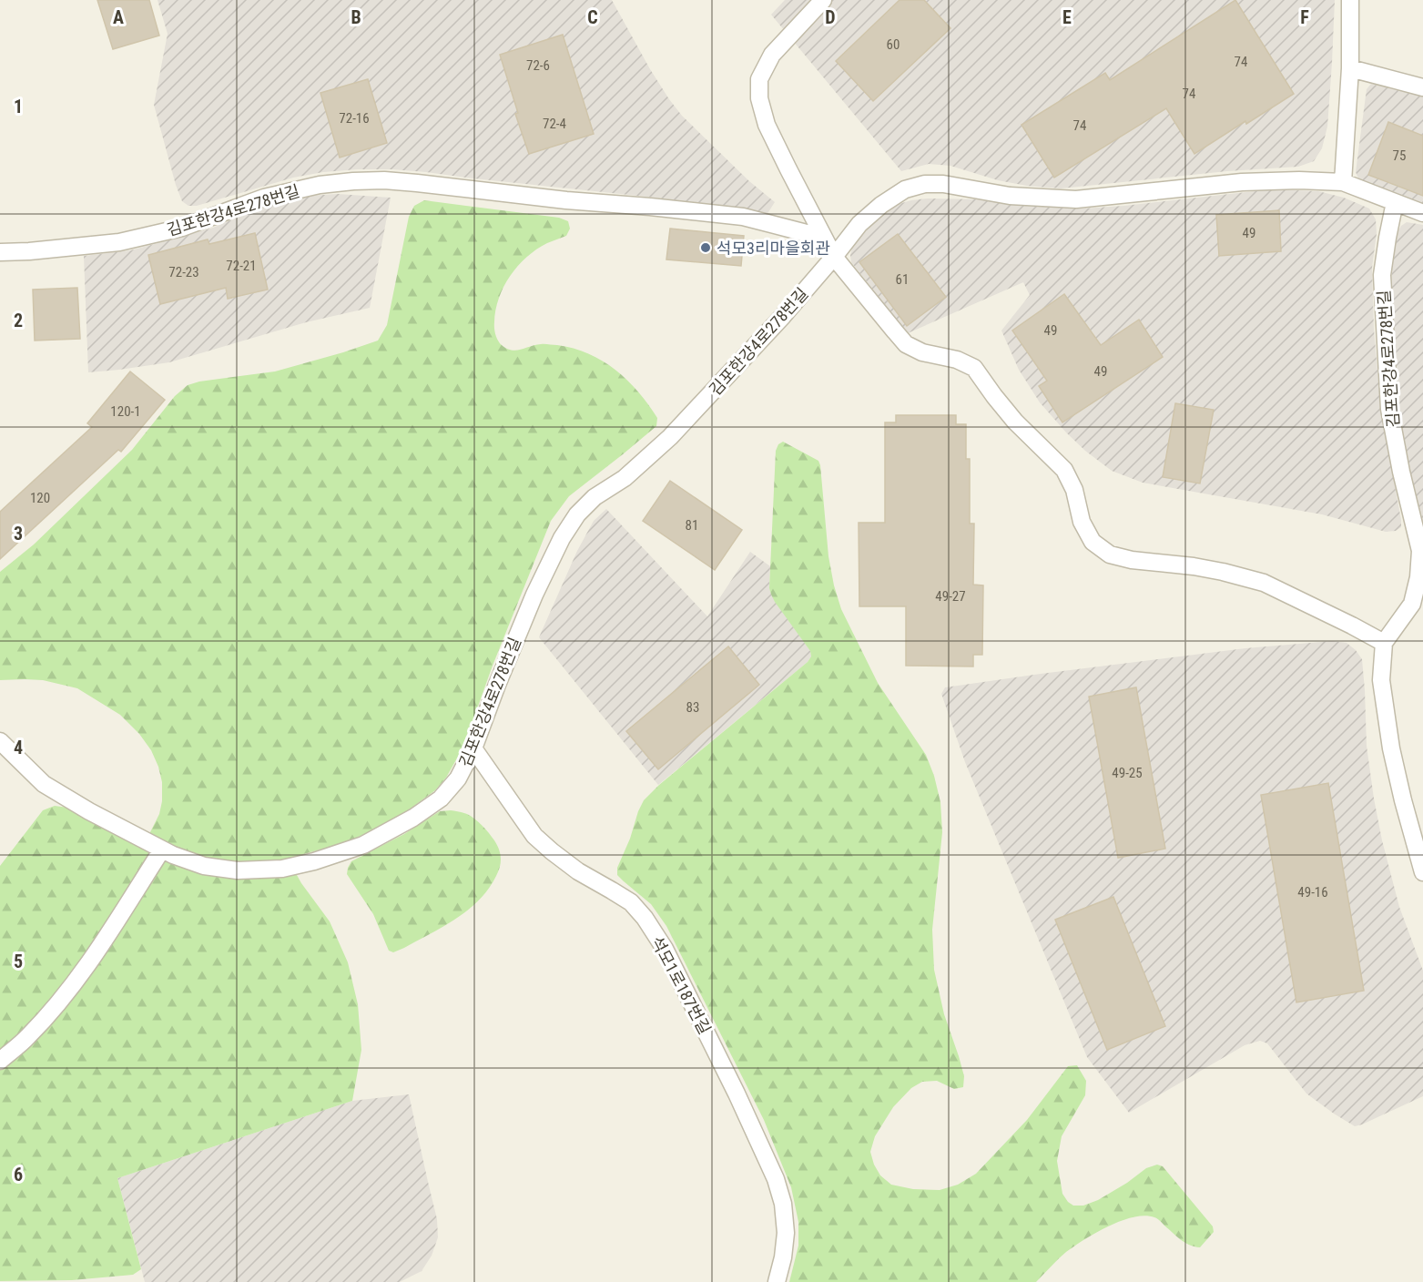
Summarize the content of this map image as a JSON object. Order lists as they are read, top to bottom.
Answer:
{
  "streets": {
    "lane": ["김포한강4로278번길", "석모1로187번길"]
  },
  "crossings": [
    ["김포한강4로278번길", "석모1로187번길"]
  ],
  "places": ["석모3리마을회관"],
  "house_numbers": [
    "60",
    "74",
    "72-6",
    "74",
    "72-16",
    "72-4",
    "74",
    "75",
    "49",
    "72-21",
    "72-23",
    "61",
    "49",
    "49",
    "120-1",
    "120",
    "81",
    "49-27",
    "83",
    "49-25",
    "49-16"
  ],
  "grid": {
    "columns": [
      "A",
      "B",
      "C",
      "D",
      "E",
      "F"
    ],
    "rows": [
      "1",
      "2",
      "3",
      "4",
      "5",
      "6"
    ]
  }
}
